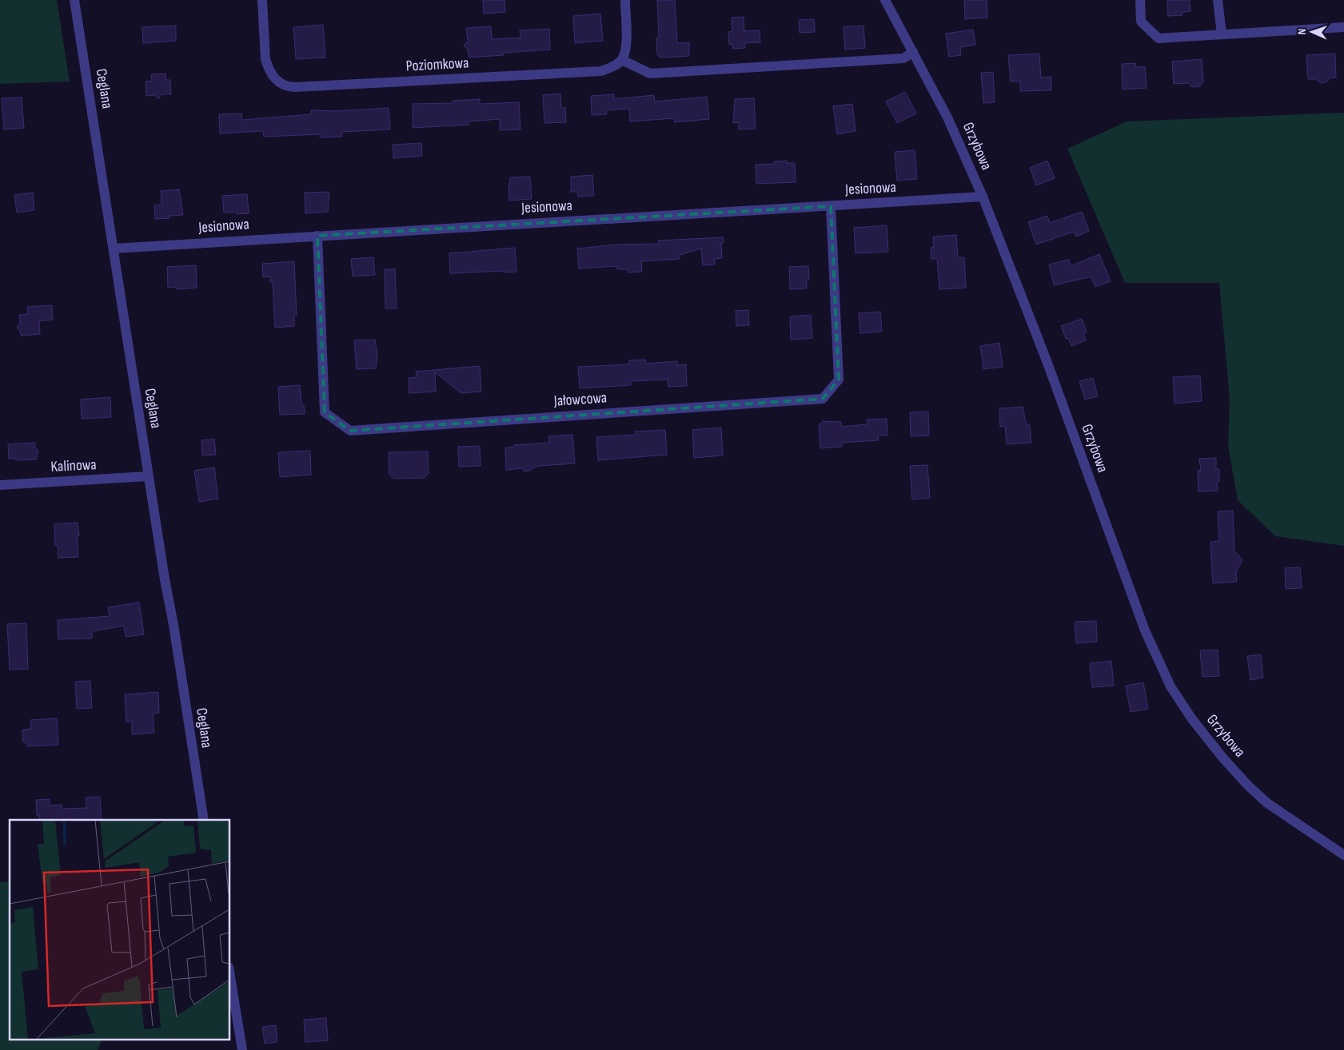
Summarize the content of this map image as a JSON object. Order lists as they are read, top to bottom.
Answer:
{
  "streets": {
    "street": [
      "Poziomkowa",
      "Ceglana",
      "Grzybowa",
      "Jesionowa",
      "Jałowcowa",
      "Kalinowa"
    ]
  },
  "crossings": [
    ["Ceglana", "Jesionowa"],
    ["Ceglana", "Kalinowa"],
    ["Grzybowa", "Jesionowa"],
    ["Jesionowa", "Jałowcowa"]
  ],
  "north": "left"
}
